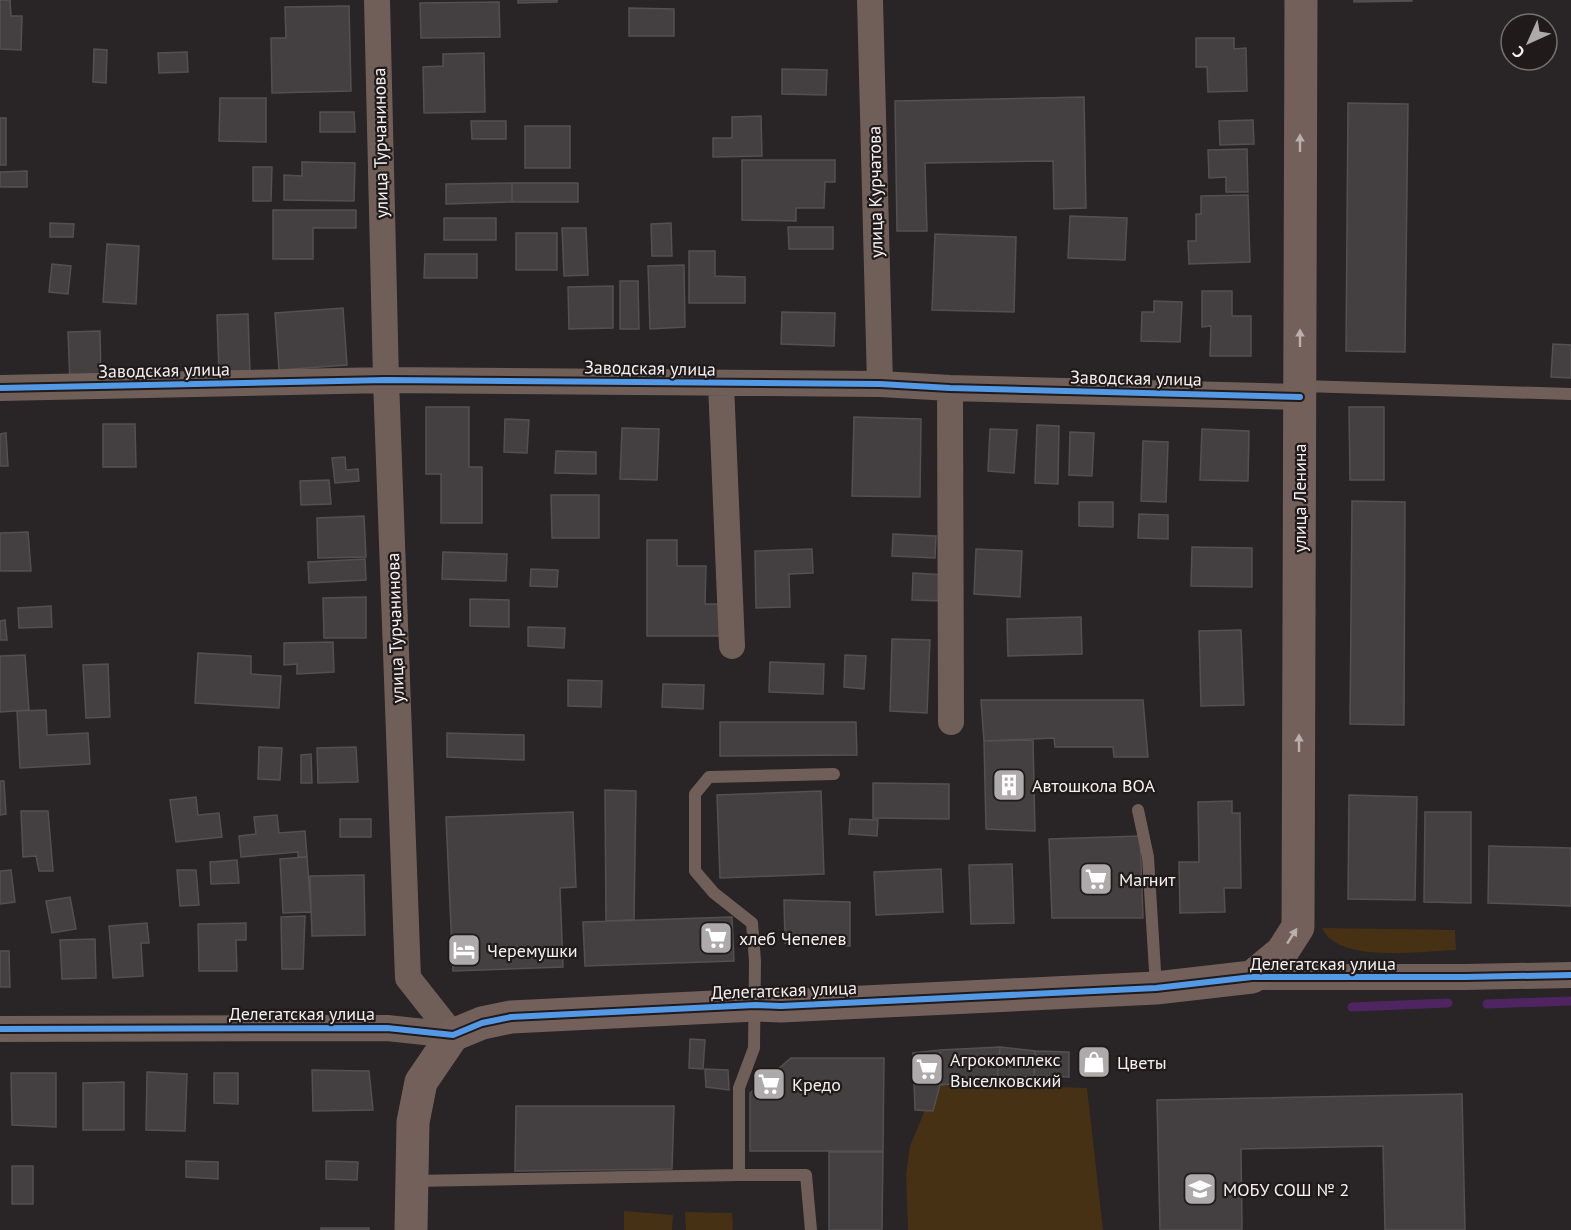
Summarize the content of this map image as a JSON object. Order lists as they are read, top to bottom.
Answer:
{
  "streets": {
    "street": [
      "улица Турчанинова",
      "улица Курчатова",
      "Заводская улица",
      "улица Ленина",
      "Делегатская улица"
    ]
  },
  "crossings": [
    ["улица Турчанинова", "Заводская улица"],
    ["улица Турчанинова", "Делегатская улица"],
    ["улица Курчатова", "Заводская улица"],
    ["Заводская улица", "улица Ленина"],
    ["улица Ленина", "Делегатская улица"]
  ],
  "one_way": ["улица Ленина"],
  "places": {
    "building": ["Автошкола ВОА"],
    "supermarket": [
      "Магнит",
      "хлеб Чепелев",
      "Агрокомплекс Выселковский",
      "Кредо"
    ],
    "hotel": ["Черемушки"],
    "shop": ["Цветы"],
    "school or university": ["МОБУ СОШ № 2"]
  },
  "north": "bottom left"
}
